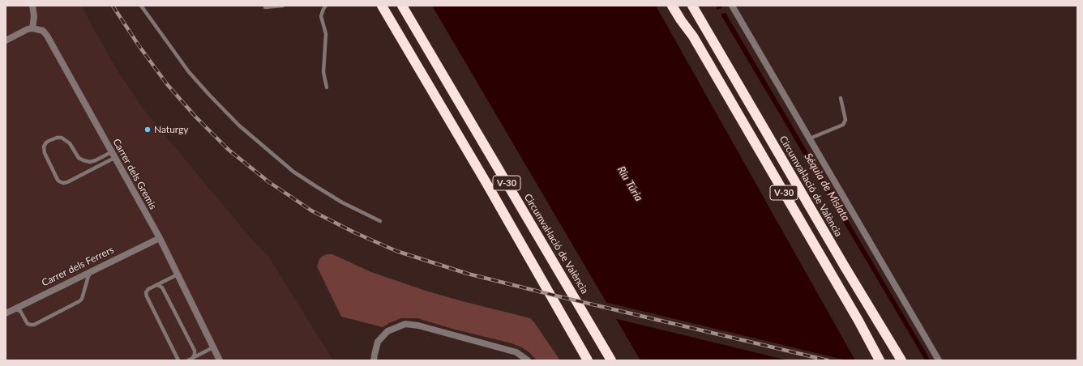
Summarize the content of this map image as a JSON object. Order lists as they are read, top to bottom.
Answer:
{
  "streets": {
    "highway": ["V-30", "Circumval·lació de València"],
    "street": ["Carrer dels Gremis", "Carrer dels Ferrers"]
  },
  "crossings": [
    ["Carrer dels Gremis", "Carrer dels Ferrers"]
  ],
  "water": ["Riu Túria", "Séquia de Mislata"],
  "places": ["Naturgy"]
}
